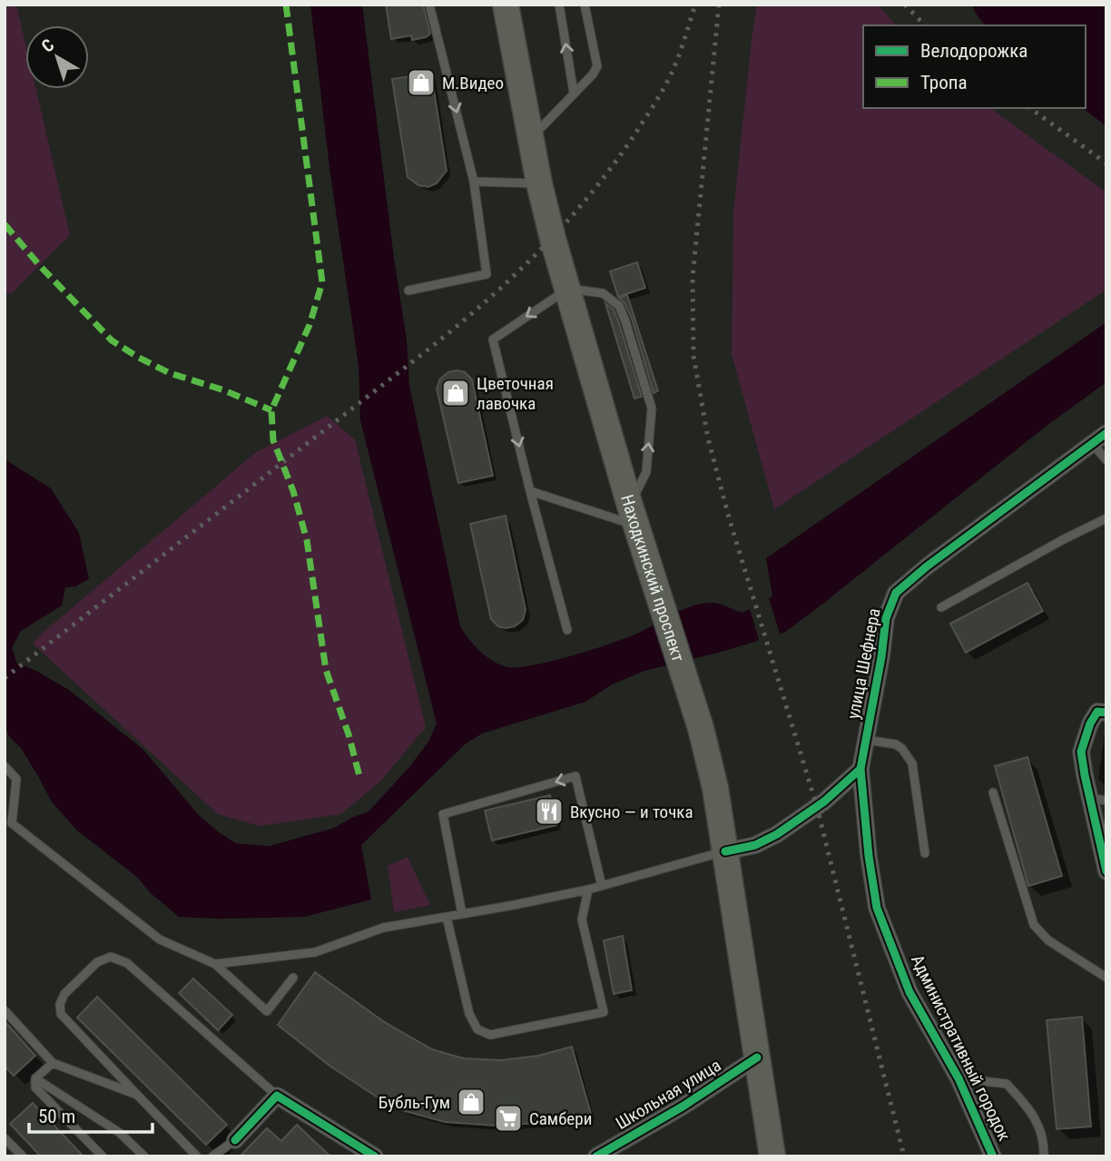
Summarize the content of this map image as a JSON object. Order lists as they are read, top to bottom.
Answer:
{
  "streets": {
    "main road": ["Находкинский проспект"],
    "street": ["улица Шефнера", "Административный городок", "Школьная улица"]
  },
  "crossings": [
    ["Находкинский проспект", "Школьная улица"],
    ["улица Шефнера", "Административный городок"]
  ],
  "places": {
    "shop": ["М.Видео", "Цветочная лавочка", "Бубль-Гум"],
    "restaurant": ["Вкусно — и точка"],
    "supermarket": ["Самбери"]
  },
  "legend": ["Велодорожка", "Тропа"],
  "scale_bar": "50 m",
  "north": "top left"
}
